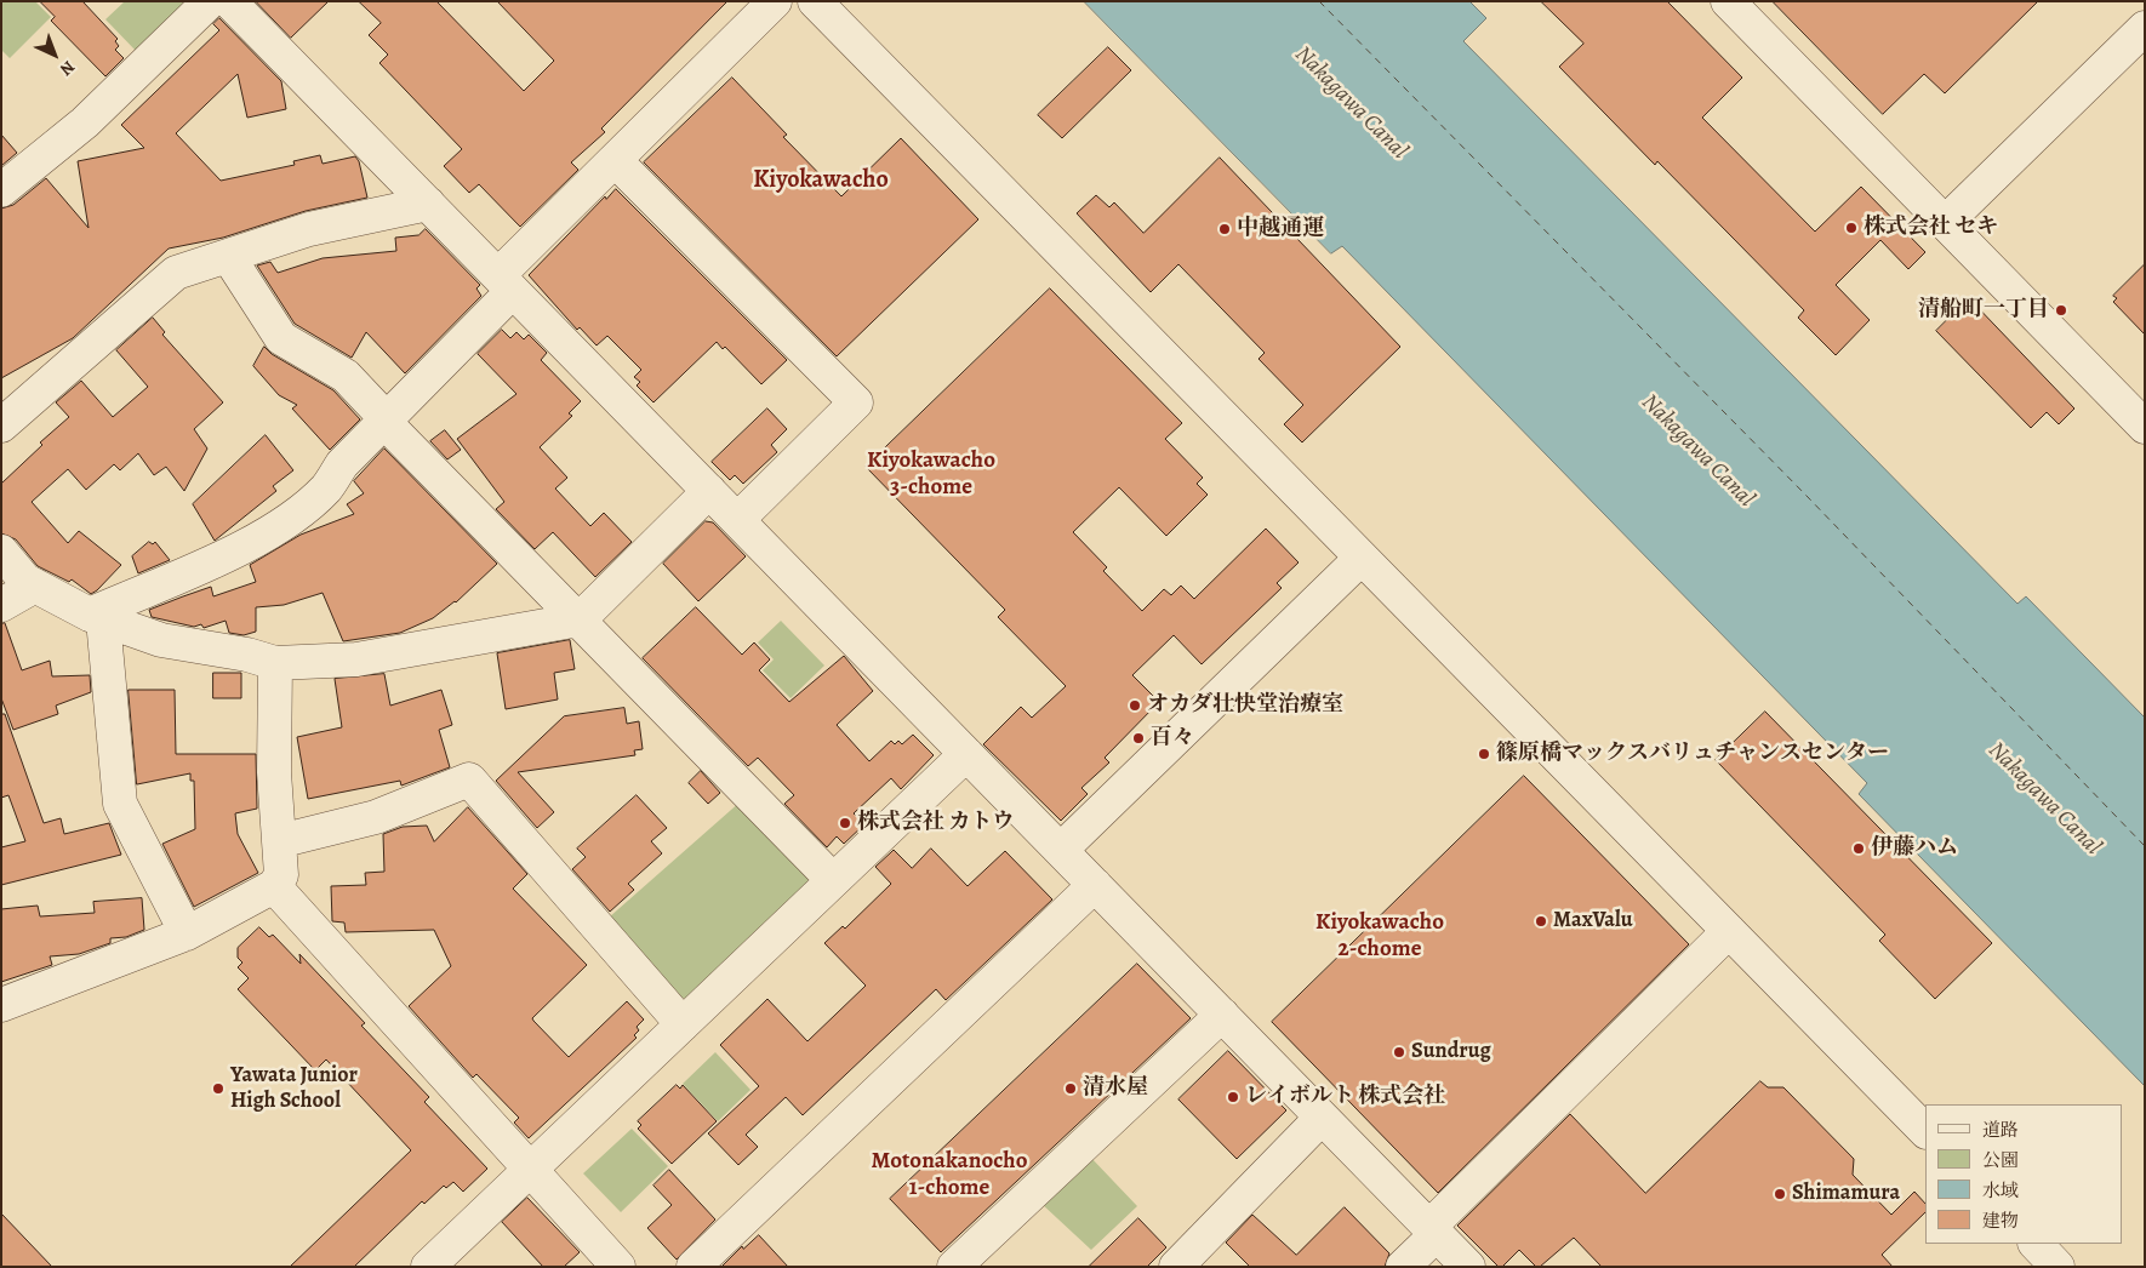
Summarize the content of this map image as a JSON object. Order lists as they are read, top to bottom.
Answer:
{
  "districts": [
    "Kiyokawacho",
    "Kiyokawacho 3-chome",
    "Kiyokawacho 2-chome",
    "Motonakanocho 1-chome"
  ],
  "water": ["Nakagawa Canal"],
  "places": [
    "株式会社 セキ",
    "中越通運",
    "清船町一丁目",
    "オカダ壮快堂治療室",
    "百々",
    "篠原橋マックスバリュチャンスセンター",
    "株式会社 カトウ",
    "伊藤ハム",
    "MaxValu",
    "Sundrug",
    "Yawata Junior High School",
    "清水屋",
    "レイボルト 株式会社",
    "Shimamura"
  ],
  "legend": [
    "道路",
    "公園",
    "水域",
    "建物"
  ],
  "north": "bottom right"
}
